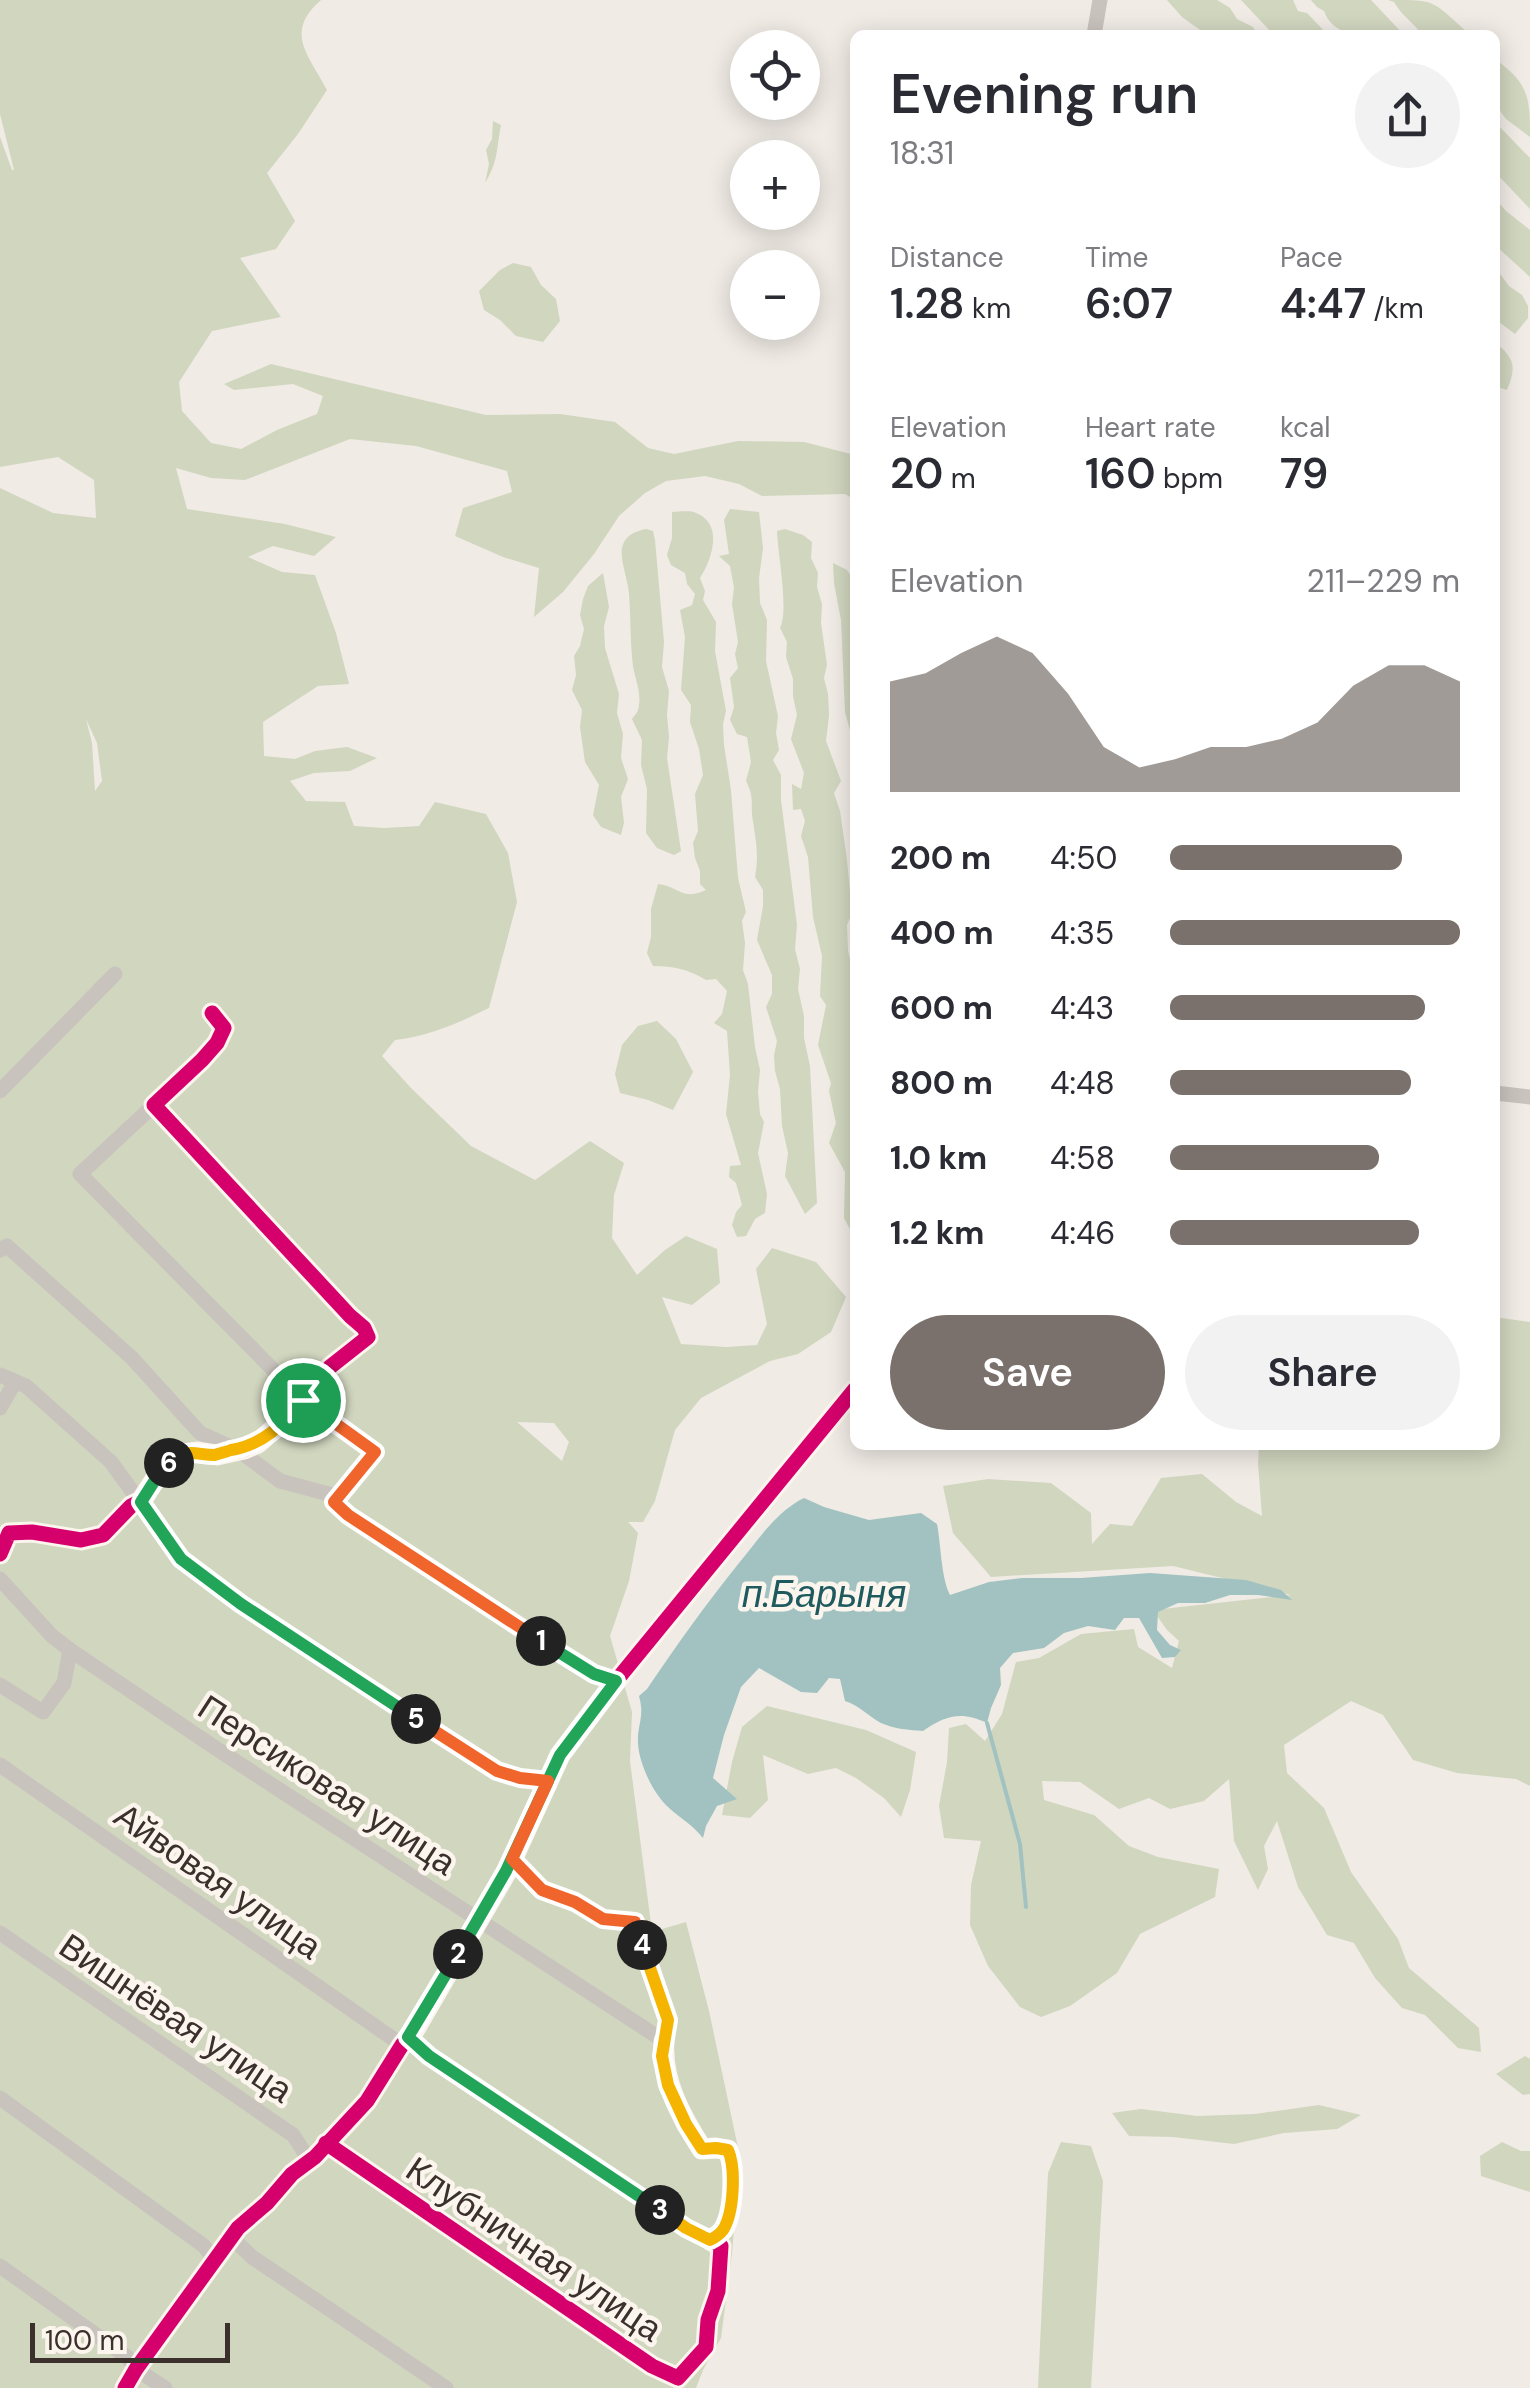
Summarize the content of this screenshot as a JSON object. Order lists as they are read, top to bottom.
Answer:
{
  "streets": {
    "street": [
      "Персиковая улица",
      "Айвовая улица",
      "Вишнёвая улица",
      "Клубничная улица"
    ]
  },
  "crossings": [
    ["Айвовая улица", "Клубничная улица"]
  ],
  "water": ["п.Барыня"],
  "scale_bar": "100 m",
  "page": {
    "map_buttons": ["+", "−"],
    "heading": ["Evening run", "18:31"],
    "stats": [
      ["Distance", "1.28 km"],
      ["Time", "6:07"],
      ["Pace", "4:47 /km"],
      ["Elevation", "20 m"],
      ["Heart rate", "160 bpm"],
      ["kcal", "79"]
    ],
    "chart": ["Elevation", "211–229 m"],
    "list": [
      {
        "name": "200 m",
        "note": "4:50"
      },
      {
        "name": "400 m",
        "note": "4:35"
      },
      {
        "name": "600 m",
        "note": "4:43"
      },
      {
        "name": "800 m",
        "note": "4:48"
      },
      {
        "name": "1.0 km",
        "note": "4:58"
      },
      {
        "name": "1.2 km",
        "note": "4:46"
      }
    ],
    "buttons": ["Save", "Share"],
    "pins": [
      "6",
      "1",
      "5",
      "4",
      "2",
      "3"
    ],
    "scale": "100 m"
  }
}
